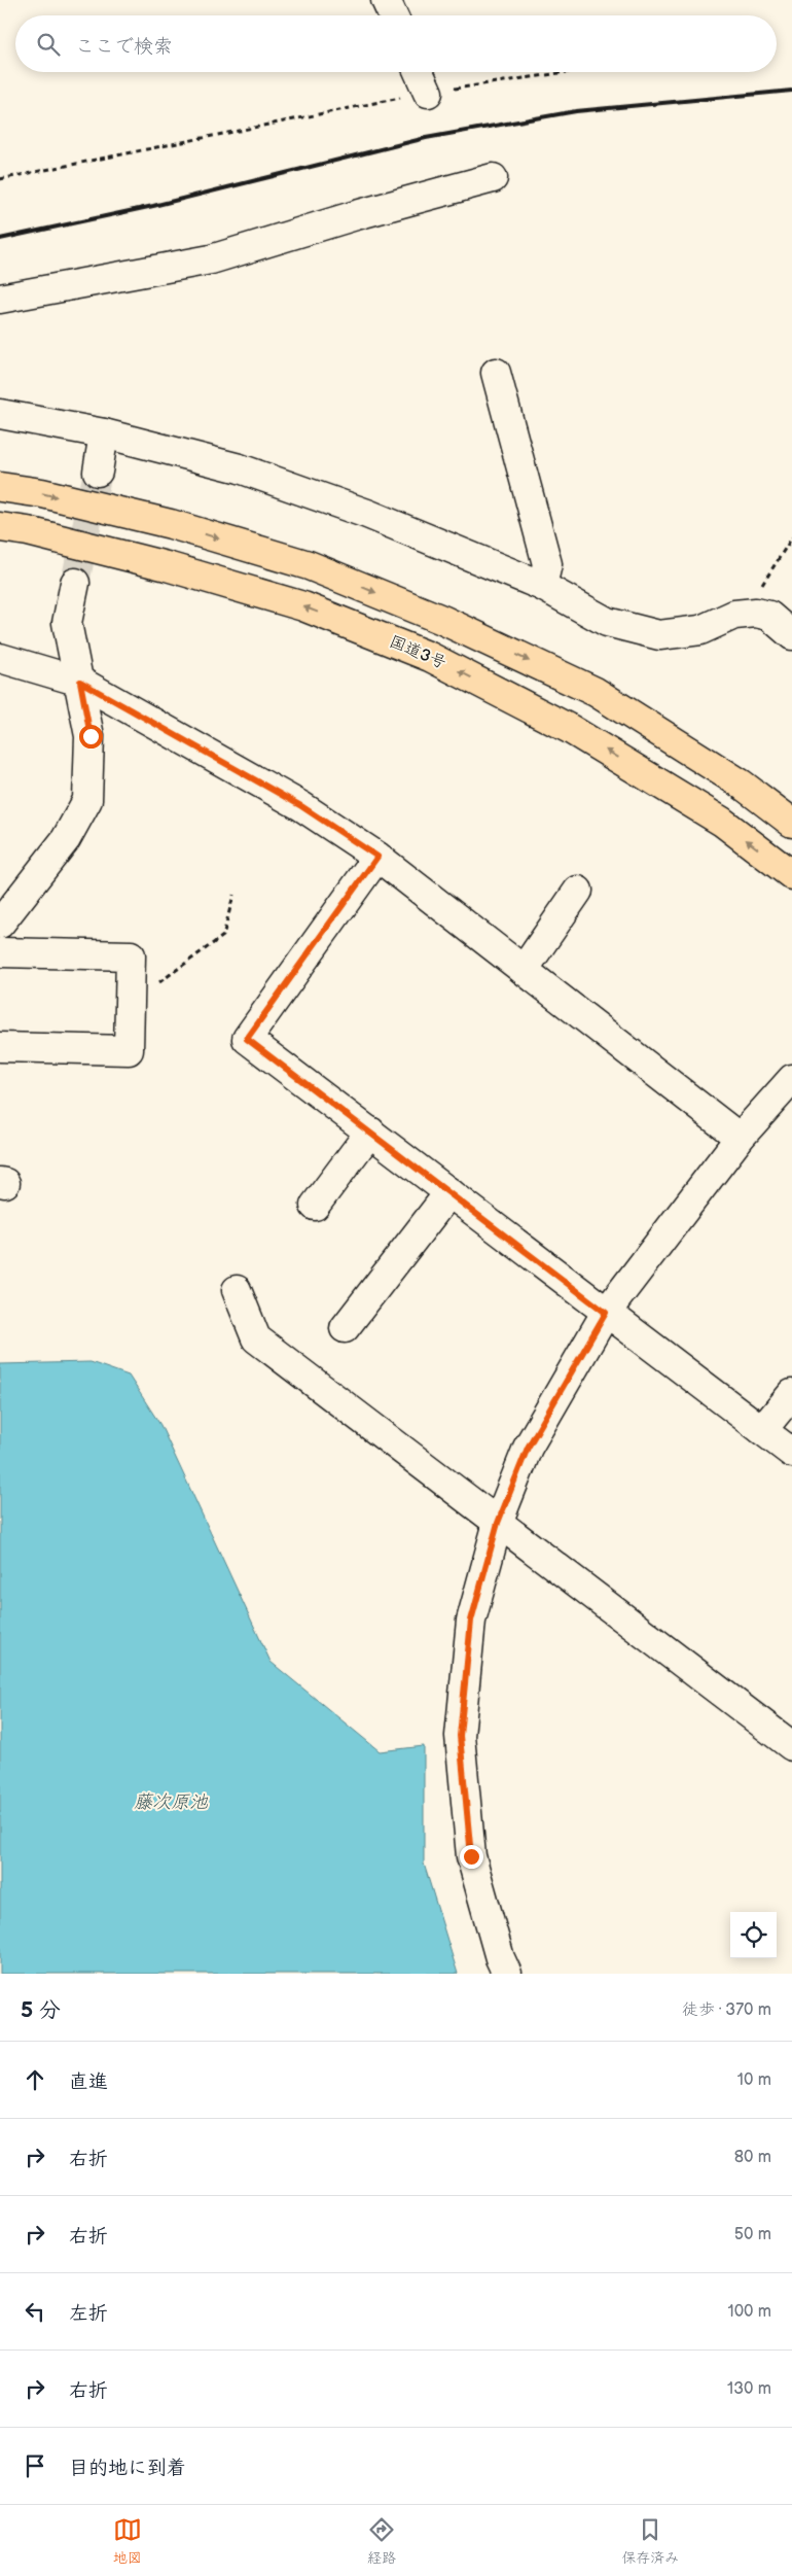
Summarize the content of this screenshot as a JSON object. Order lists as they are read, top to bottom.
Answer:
{
  "streets": {
    "highway": ["国道3号"]
  },
  "water": ["藤次原池"],
  "page": {
    "search": "ここで検索",
    "heading": ["5 分", "徒歩 · 370 m"],
    "list": [
      ["直進", "10 m"],
      ["右折", "80 m"],
      ["右折", "50 m"],
      ["左折", "100 m"],
      ["右折", "130 m"],
      "目的地に到着"
    ],
    "nav": ["地図", "経路", "保存済み"]
  }
}
